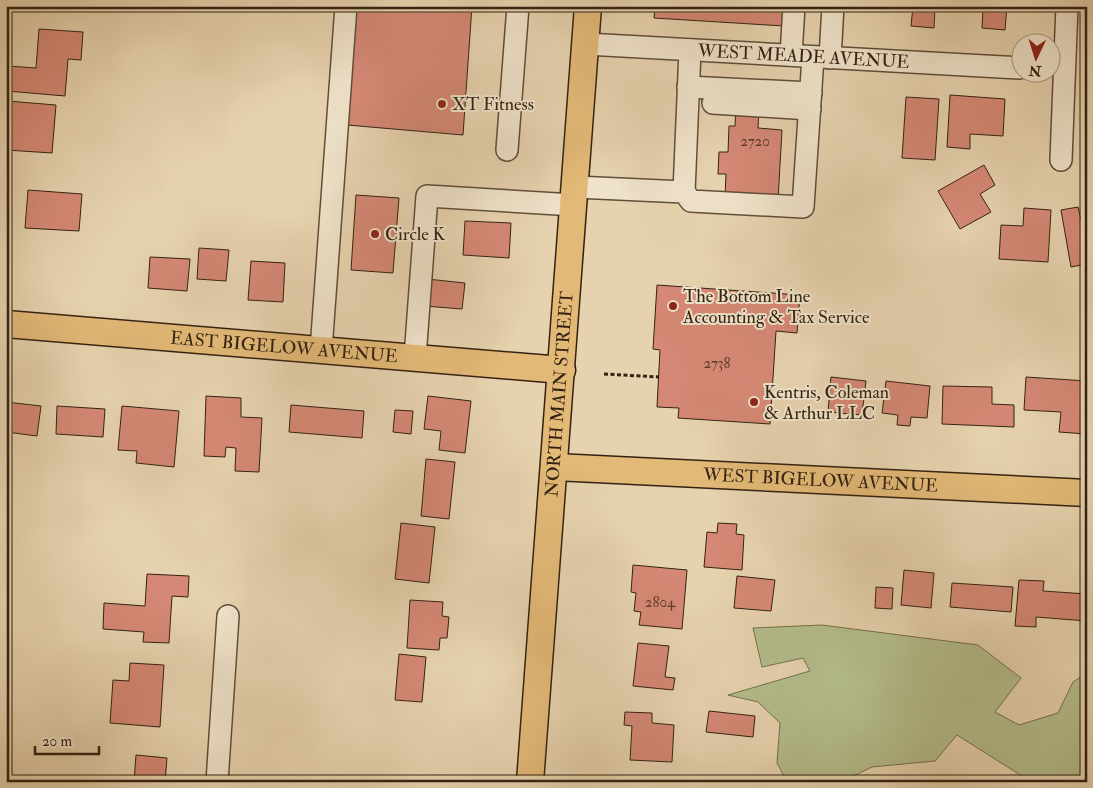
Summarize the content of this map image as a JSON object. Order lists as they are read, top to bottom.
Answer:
{
  "streets": {
    "main road": ["EAST BIGELOW AVENUE", "NORTH MAIN STREET", "WEST BIGELOW AVENUE"],
    "street": ["WEST MEADE AVENUE"]
  },
  "crossings": [
    ["WEST MEADE AVENUE", "NORTH MAIN STREET"],
    ["EAST BIGELOW AVENUE", "NORTH MAIN STREET"],
    ["NORTH MAIN STREET", "WEST BIGELOW AVENUE"]
  ],
  "places": [
    "XT Fitness",
    "Circle K",
    "The Bottom Line Accounting & Tax Service",
    "Kentris, Coleman & Arthur LLC"
  ],
  "house_numbers": ["2720", "2738", "2804"],
  "scale_bar": "20 m",
  "north": "bottom"
}
